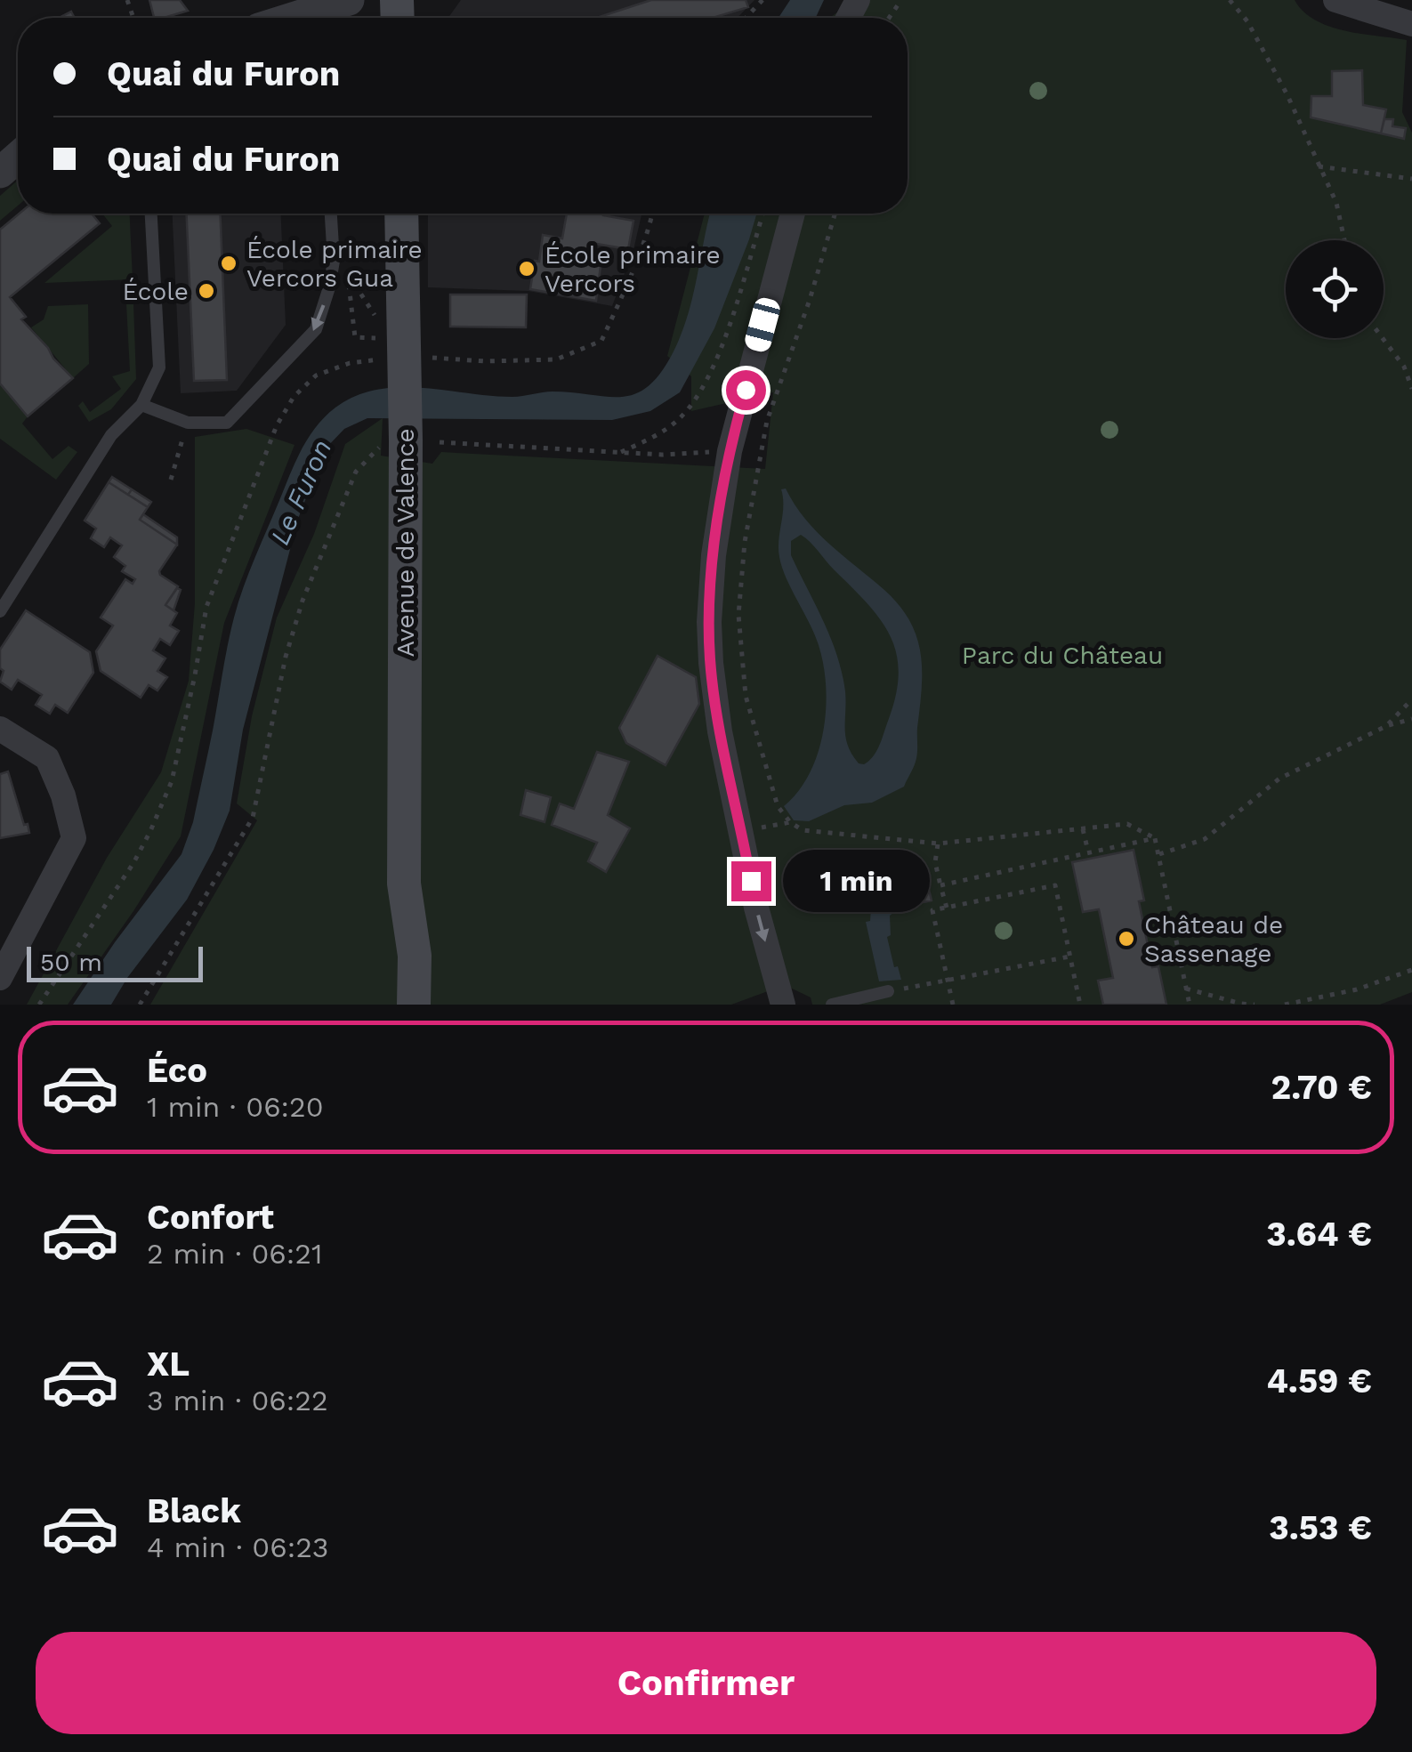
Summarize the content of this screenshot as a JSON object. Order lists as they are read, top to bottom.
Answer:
{
  "streets": {
    "main road": ["Avenue de Valence"]
  },
  "water": ["Le Furon"],
  "parks": ["Parc du Château"],
  "places": [
    "École primaire Vercors Gua",
    "École primaire Vercors",
    "École",
    "Château de Sassenage"
  ],
  "scale_bar": "50 m",
  "page": {
    "banner": ["Quai du Furon", "Quai du Furon"],
    "bubble": "1 min",
    "scale": "50 m",
    "list": [
      {
        "name": "Éco",
        "note": "1 min · 06:20",
        "value": "2.70 €"
      },
      {
        "name": "Confort",
        "note": "2 min · 06:21",
        "value": "3.64 €"
      },
      {
        "name": "XL",
        "note": "3 min · 06:22",
        "value": "4.59 €"
      },
      {
        "name": "Black",
        "note": "4 min · 06:23",
        "value": "3.53 €"
      }
    ],
    "buttons": "Confirmer"
  }
}
